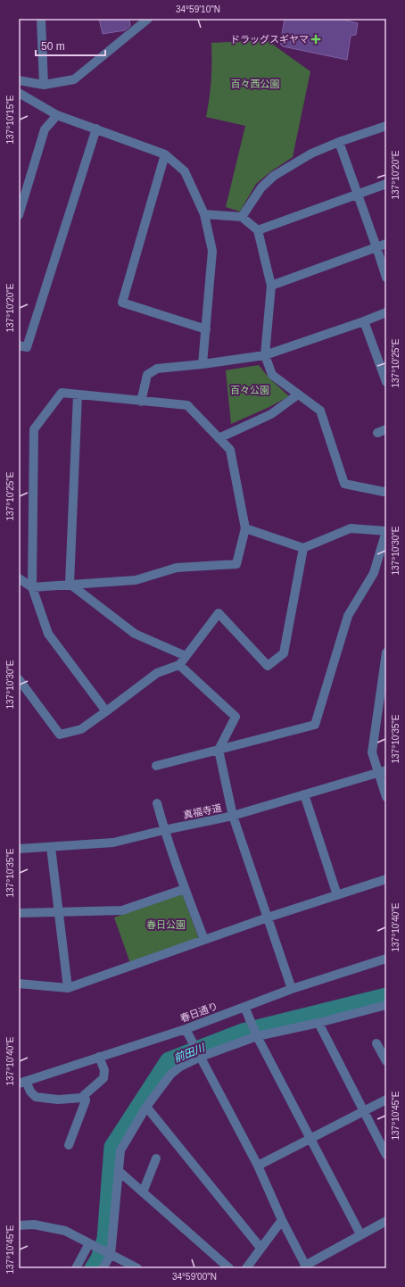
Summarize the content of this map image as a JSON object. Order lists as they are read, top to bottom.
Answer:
{
  "streets": {
    "street": ["真福寺道", "春日通り"]
  },
  "water": ["前田川"],
  "parks": ["百々西公園", "百々公園", "春日公園"],
  "places": {
    "health": ["ドラッグスギヤマ"]
  },
  "scale_bar": "50 m",
  "coordinates": [
    "34°59'10\"N",
    "137°10'15\"E",
    "137°10'20\"E",
    "137°10'25\"E",
    "137°10'30\"E",
    "137°10'35\"E",
    "137°10'40\"E",
    "137°10'45\"E",
    "34°59'00\"N"
  ]
}
